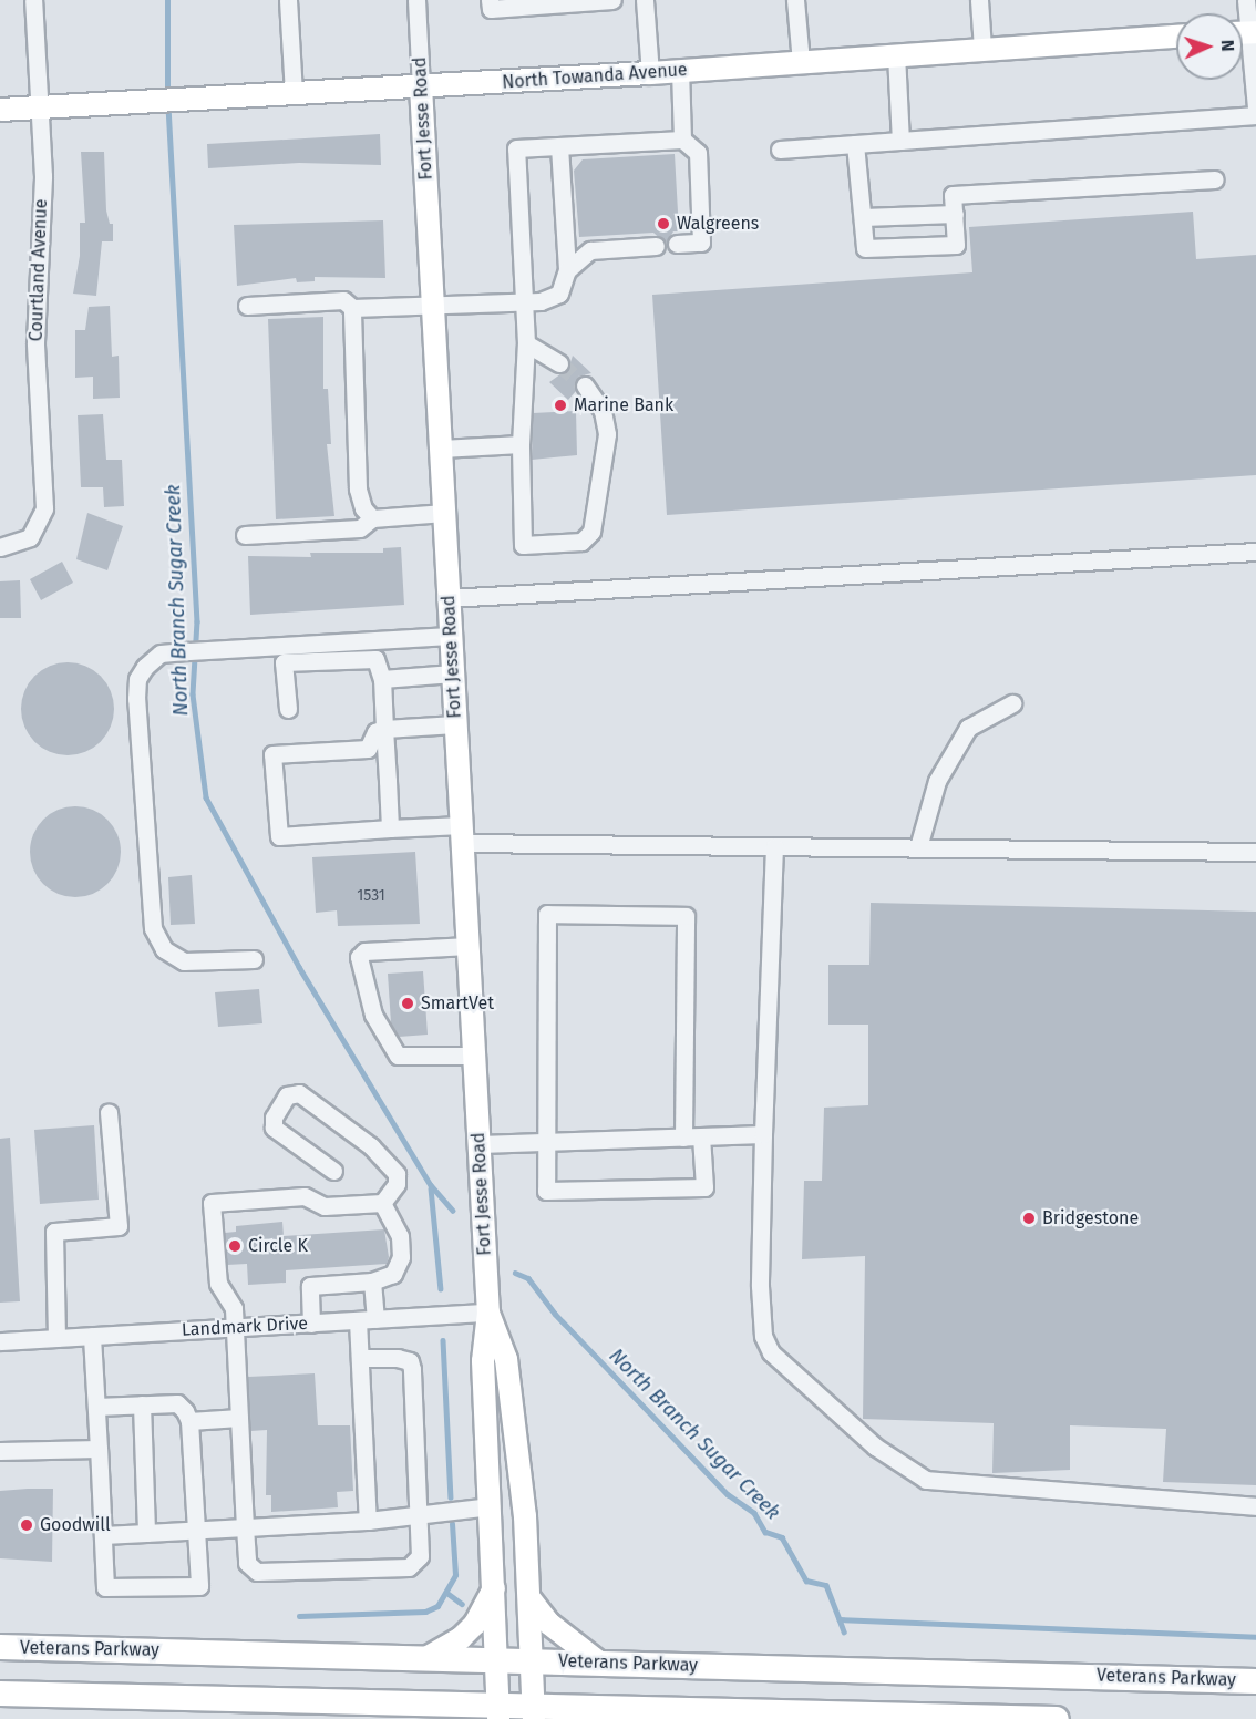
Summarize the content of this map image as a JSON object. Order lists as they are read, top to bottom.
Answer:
{
  "streets": {
    "highway": ["Veterans Parkway"],
    "main road": ["North Towanda Avenue", "Fort Jesse Road"],
    "street": ["Courtland Avenue", "Landmark Drive"]
  },
  "crossings": [
    ["North Towanda Avenue", "Fort Jesse Road"],
    ["North Towanda Avenue", "Courtland Avenue"],
    ["Fort Jesse Road", "Landmark Drive"],
    ["Fort Jesse Road", "Veterans Parkway"]
  ],
  "water": ["North Branch Sugar Creek"],
  "places": [
    "Walgreens",
    "Marine Bank",
    "SmartVet",
    "Bridgestone",
    "Circle K",
    "Goodwill"
  ],
  "house_numbers": ["1531"],
  "north": "right"
}
